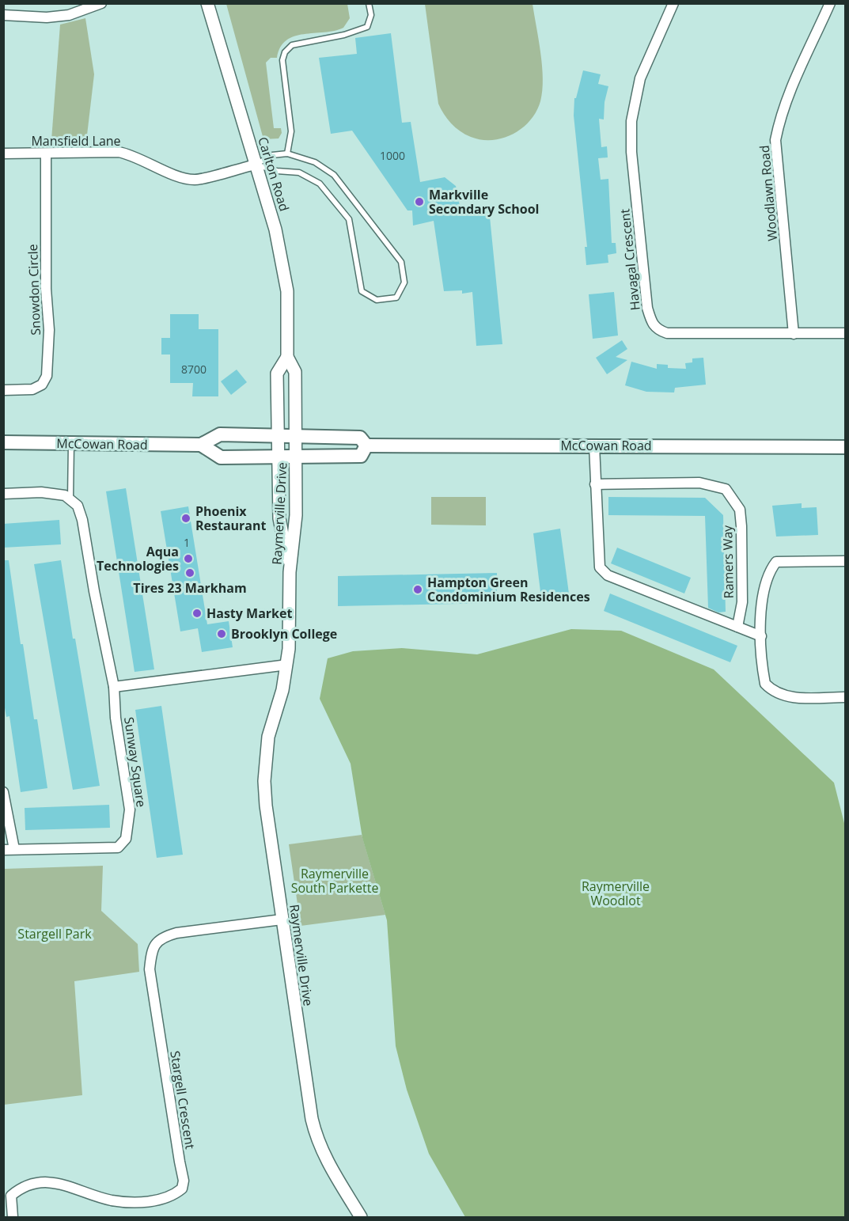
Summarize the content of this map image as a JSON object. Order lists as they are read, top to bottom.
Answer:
{
  "streets": {
    "main road": ["McCowan Road"],
    "street": [
      "Mansfield Lane",
      "Carlton Road",
      "Woodlawn Road",
      "Havagal Crescent",
      "Snowdon Circle",
      "Raymerville Drive",
      "Ramers Way",
      "Sunway Square",
      "Stargell Crescent"
    ]
  },
  "crossings": [
    ["Mansfield Lane", "Carlton Road"],
    ["Mansfield Lane", "Snowdon Circle"],
    ["Carlton Road", "McCowan Road"],
    ["Carlton Road", "Raymerville Drive"],
    ["Woodlawn Road", "Havagal Crescent"],
    ["McCowan Road", "Raymerville Drive"],
    ["Raymerville Drive", "Stargell Crescent"]
  ],
  "parks": ["Raymerville South Parkette", "Raymerville Woodlot", "Stargell Park"],
  "places": [
    "Markville Secondary School",
    "Phoenix Restaurant",
    "Aqua Technologies",
    "Tires 23 Markham",
    "Hampton Green Condominium Residences",
    "Hasty Market",
    "Brooklyn College"
  ],
  "house_numbers": ["1000", "8700", "1"]
}
